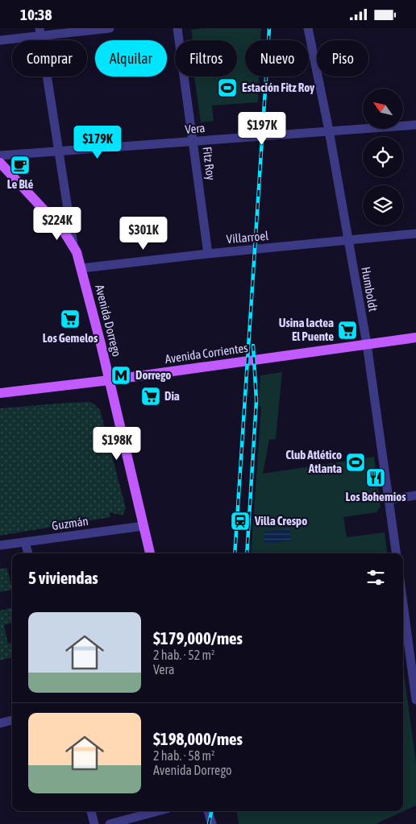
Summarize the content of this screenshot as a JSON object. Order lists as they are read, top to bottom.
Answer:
{
  "streets": {
    "main road": ["Avenida Dorrego", "Avenida Corrientes"],
    "street": [
      "Vera",
      "Fitz Roy",
      "Villarroel",
      "Humboldt",
      "Guzmán"
    ]
  },
  "crossings": [
    ["Vera", "Fitz Roy"],
    ["Vera", "Humboldt"],
    ["Fitz Roy", "Villarroel"],
    ["Villarroel", "Humboldt"],
    ["Villarroel", "Avenida Dorrego"],
    ["Humboldt", "Avenida Corrientes"],
    ["Avenida Dorrego", "Avenida Corrientes"],
    ["Avenida Dorrego", "Guzmán"]
  ],
  "places": {
    "sports": ["Estación Fitz Roy", "Club Atlético Atlanta"],
    "cafe": ["Le Blé"],
    "supermarket": ["Los Gemelos", "Usina lactea El Puente", "Dia"],
    "metro station": ["Dorrego"],
    "restaurant": ["Los Bohemios"],
    "station": ["Villa Crespo"]
  },
  "north": "top left",
  "page": {
    "status": "10:38",
    "chip": [
      "Comprar",
      "Alquilar",
      "Filtros",
      "Nuevo",
      "Piso"
    ],
    "price": [
      "$197K",
      "$179K",
      "$224K",
      "$301K",
      "$198K"
    ],
    "heading": "5 viviendas",
    "list": [
      {
        "name": "$179,000/mes",
        "note": "2 hab. · 52 m² · Vera"
      },
      {
        "name": "$198,000/mes",
        "note": "2 hab. · 58 m² · Avenida Dorrego"
      }
    ]
  }
}
